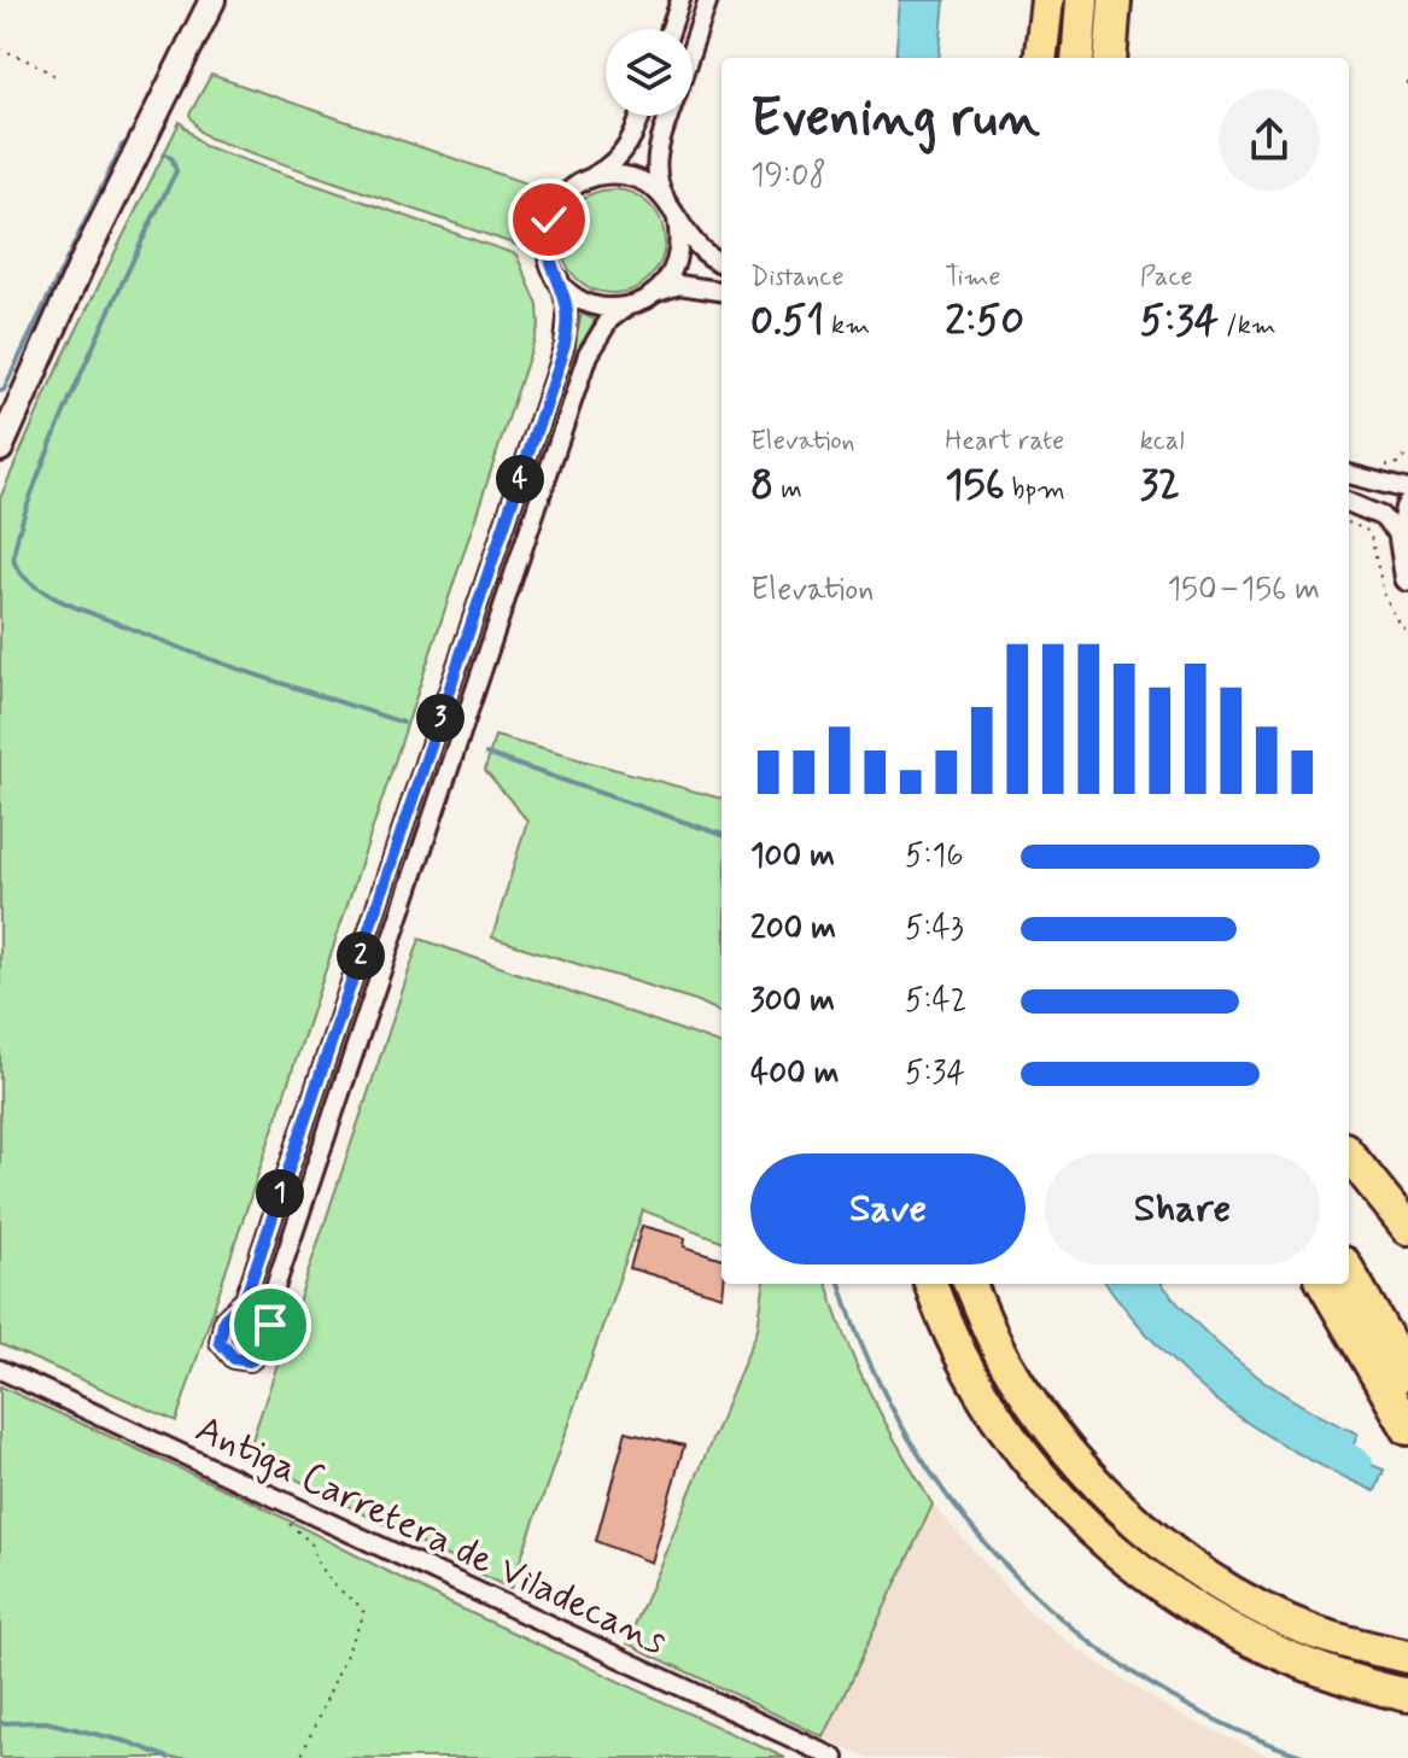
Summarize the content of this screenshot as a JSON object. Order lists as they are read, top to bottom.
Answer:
{
  "streets": {
    "street": ["Antiga Carretera de Viladecans"]
  },
  "page": {
    "heading": ["Evening run", "19:08"],
    "stats": [
      ["Distance", "0.51 km"],
      ["Time", "2:50"],
      ["Pace", "5:34 /km"],
      ["Elevation", "8 m"],
      ["Heart rate", "156 bpm"],
      ["kcal", "32"]
    ],
    "pins": [
      "4",
      "3",
      "2",
      "1"
    ],
    "chart": ["Elevation", "150–156 m"],
    "list": [
      {
        "name": "100 m",
        "note": "5:16"
      },
      {
        "name": "200 m",
        "note": "5:43"
      },
      {
        "name": "300 m",
        "note": "5:42"
      },
      {
        "name": "400 m",
        "note": "5:34"
      }
    ],
    "buttons": ["Save", "Share"]
  }
}
